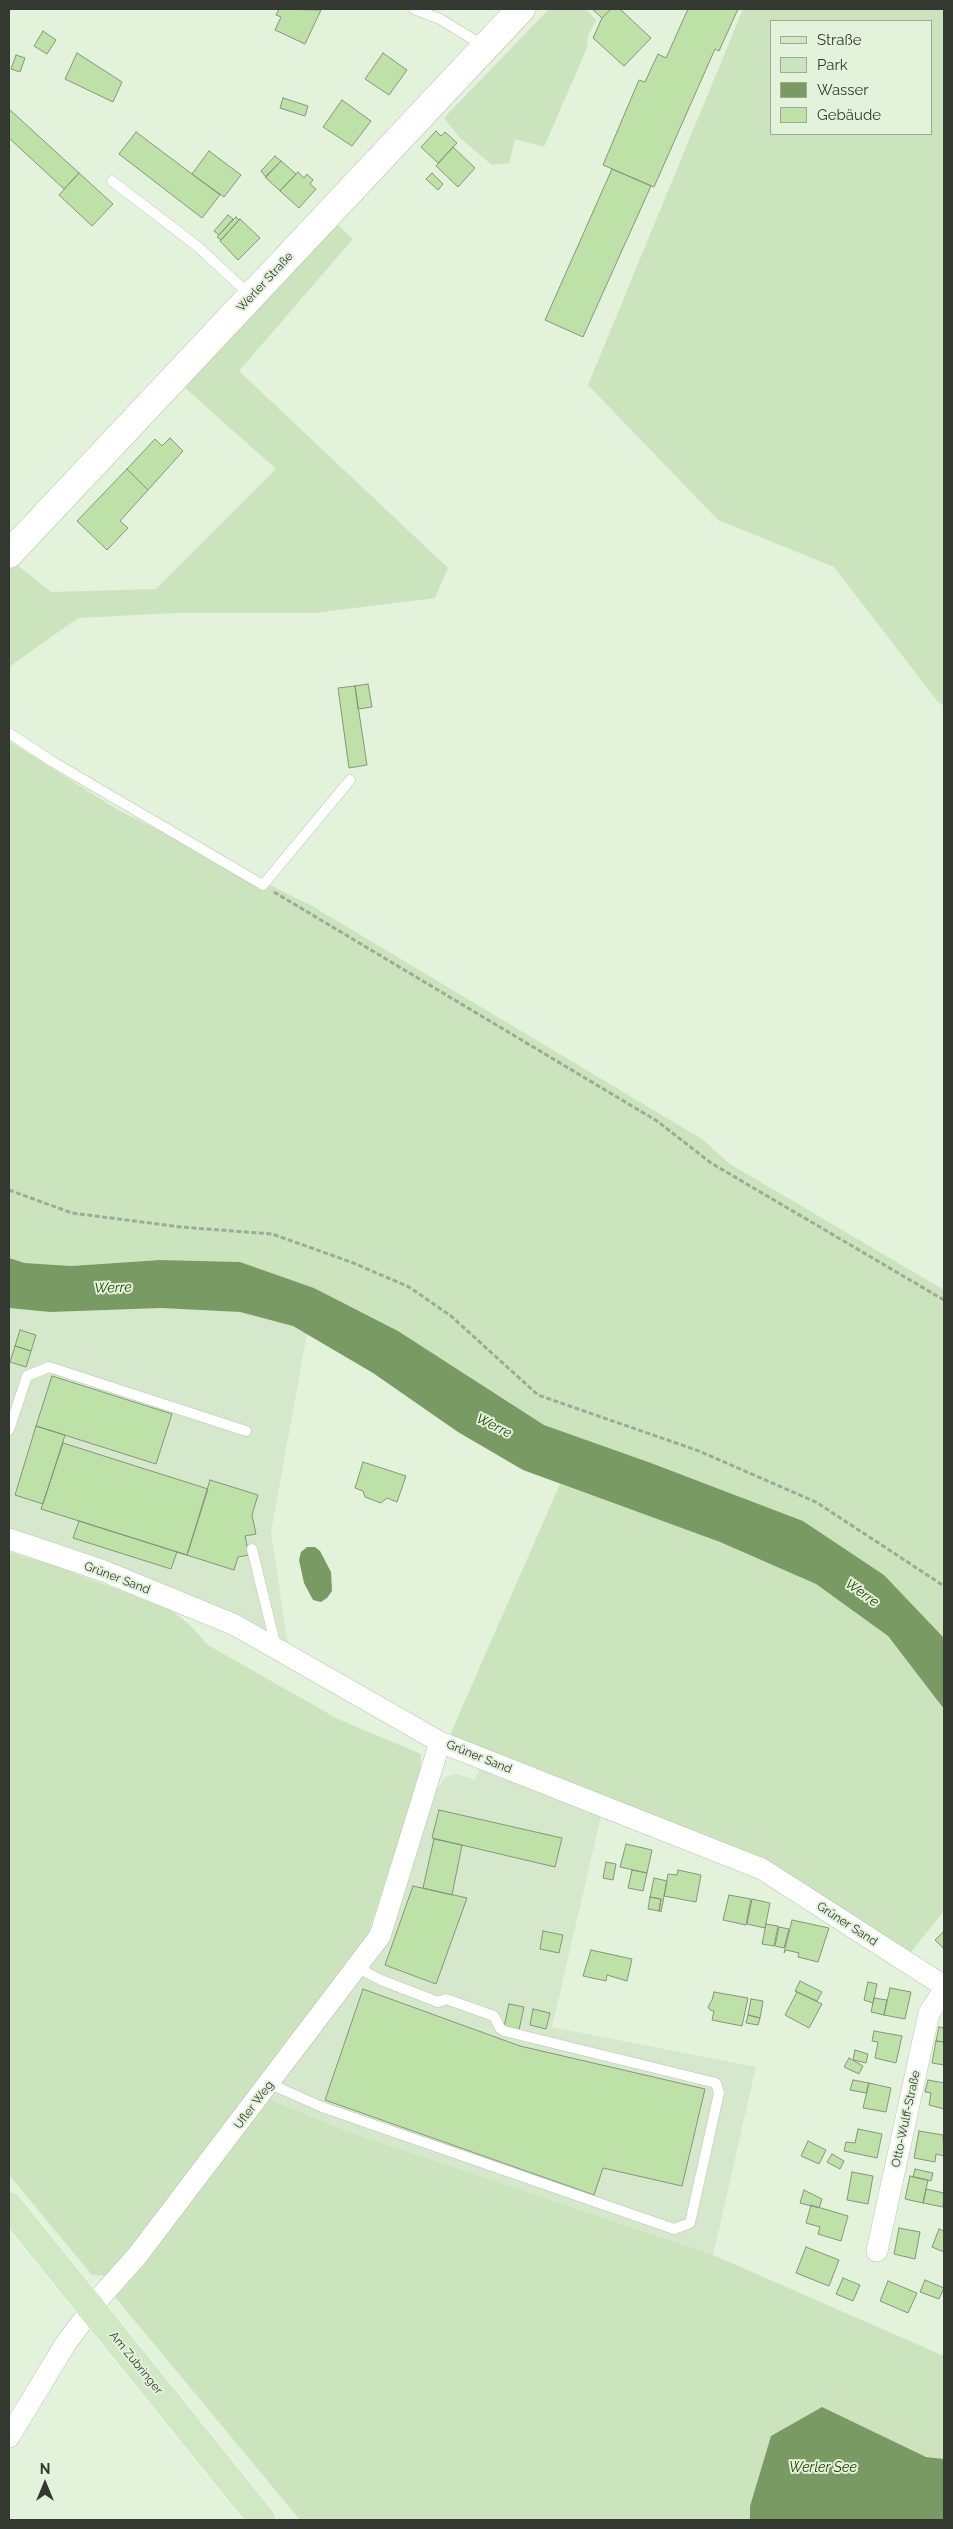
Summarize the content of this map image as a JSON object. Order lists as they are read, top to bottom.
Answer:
{
  "streets": {
    "main road": ["Werler Straße", "Am Zubringer"],
    "street": ["Grüner Sand", "Ufler Weg", "Otto-Wulff-Straße"]
  },
  "crossings": [
    ["Grüner Sand", "Ufler Weg"],
    ["Ufler Weg", "Am Zubringer"]
  ],
  "water": ["Werre", "Werler See"],
  "legend": [
    "Straße",
    "Park",
    "Wasser",
    "Gebäude"
  ],
  "north": "top"
}
